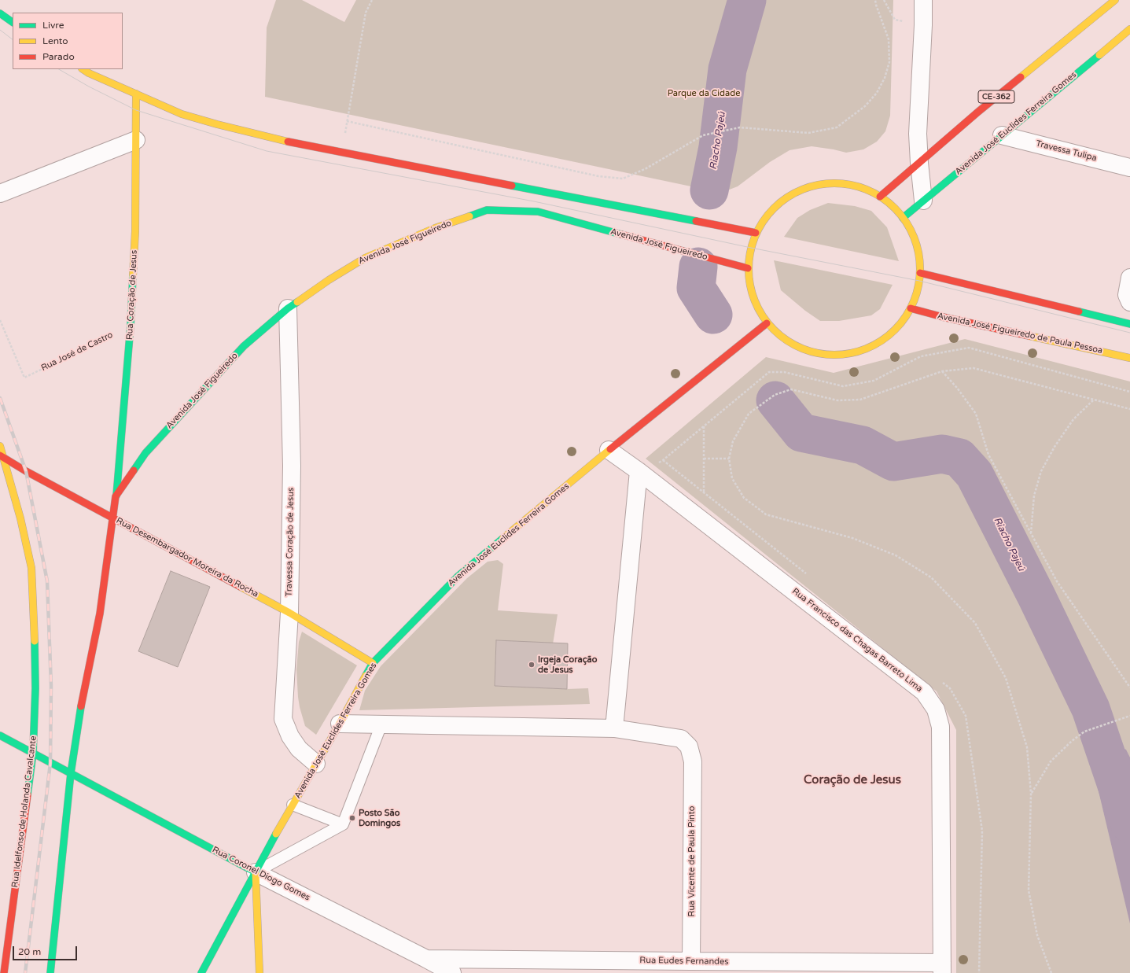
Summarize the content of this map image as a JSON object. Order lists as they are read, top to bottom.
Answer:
{
  "streets": {
    "main road": [
      "CE-362",
      "Avenida José Euclides Ferreira Gomes",
      "Avenida José Figueiredo",
      "Rua Coração de Jesus",
      "Avenida José Figueiredo de Paula Pessoa",
      "Rua Desembargador Moreira da Rocha",
      "Rua Idelfonso de Holanda Cavalcante",
      "Rua Coronel Diogo Gomes"
    ],
    "street": [
      "Travessa Tulipa",
      "Travessa Coração de Jesus",
      "Rua Francisco das Chagas Barreto Lima",
      "Rua Vicente de Paula Pinto",
      "Rua Eudes Fernandes"
    ],
    "path": ["Rua José de Castro"]
  },
  "crossings": [
    ["Avenida José Euclides Ferreira Gomes", "Travessa Tulipa"],
    ["Avenida José Euclides Ferreira Gomes", "Travessa Coração de Jesus"],
    ["Avenida José Euclides Ferreira Gomes", "Rua Desembargador Moreira da Rocha"],
    ["Avenida José Euclides Ferreira Gomes", "Rua Francisco das Chagas Barreto Lima"],
    ["Avenida José Euclides Ferreira Gomes", "Rua Vicente de Paula Pinto"],
    ["Avenida José Euclides Ferreira Gomes", "Rua Coronel Diogo Gomes"],
    ["Avenida José Figueiredo", "Rua Coração de Jesus"],
    ["Avenida José Figueiredo", "Travessa Coração de Jesus"],
    ["Avenida José Figueiredo", "Rua Desembargador Moreira da Rocha"],
    ["Rua Coração de Jesus", "Rua José de Castro"],
    ["Travessa Coração de Jesus", "Rua Desembargador Moreira da Rocha"],
    ["Rua Desembargador Moreira da Rocha", "Rua Idelfonso de Holanda Cavalcante"],
    ["Rua Francisco das Chagas Barreto Lima", "Rua Eudes Fernandes"],
    ["Rua Idelfonso de Holanda Cavalcante", "Rua Coronel Diogo Gomes"],
    ["Rua Vicente de Paula Pinto", "Rua Eudes Fernandes"],
    ["Rua Coronel Diogo Gomes", "Rua Eudes Fernandes"]
  ],
  "districts": ["Coração de Jesus"],
  "water": ["Riacho Pajeú"],
  "parks": ["Parque da Cidade"],
  "places": ["Irgeja Coração de Jesus", "Posto São Domingos"],
  "legend": ["Livre", "Lento", "Parado"],
  "scale_bar": "20 m"
}
